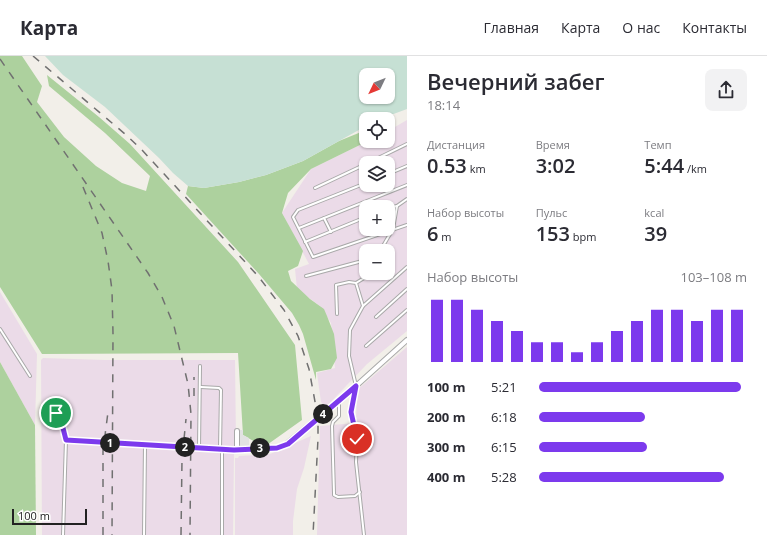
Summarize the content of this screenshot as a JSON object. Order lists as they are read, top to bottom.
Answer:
{
  "scale_bar": "100 m",
  "north": "bottom left",
  "page": {
    "header": "Карта",
    "nav": [
      "Главная",
      "Карта",
      "О нас",
      "Контакты"
    ],
    "heading": ["Вечерний забег", "18:14"],
    "map_buttons": ["+", "−"],
    "stats": [
      ["Дистанция", "0.53 km"],
      ["Время", "3:02"],
      ["Темп", "5:44 /km"],
      ["Набор высоты", "6 m"],
      ["Пульс", "153 bpm"],
      ["kcal", "39"]
    ],
    "chart": ["Набор высоты", "103–108 m"],
    "list": [
      {
        "name": "100 m",
        "note": "5:21"
      },
      {
        "name": "200 m",
        "note": "6:18"
      },
      {
        "name": "300 m",
        "note": "6:15"
      },
      {
        "name": "400 m",
        "note": "5:28"
      }
    ],
    "pins": [
      "4",
      "1",
      "2",
      "3"
    ],
    "scale": "100 m"
  }
}
